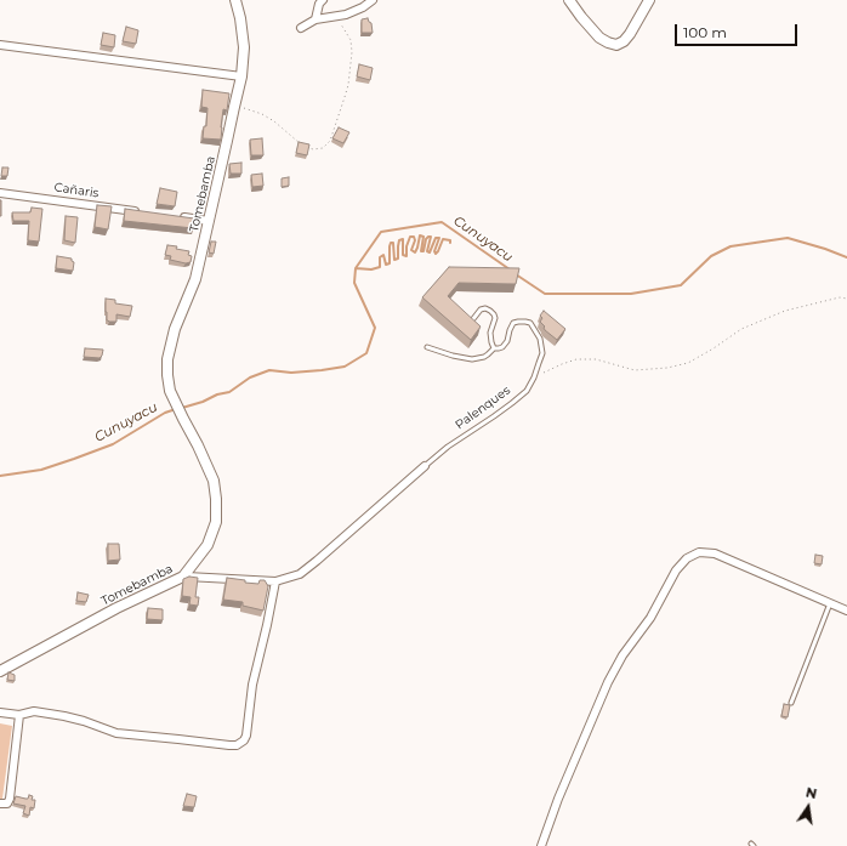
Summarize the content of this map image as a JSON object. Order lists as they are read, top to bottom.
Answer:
{
  "streets": {
    "street": ["Cañaris", "Tomebamba", "Palenques"]
  },
  "crossings": [
    ["Tomebamba", "Palenques"]
  ],
  "water": ["Cunuyacu"],
  "scale_bar": "100 m",
  "north": "top"
}
